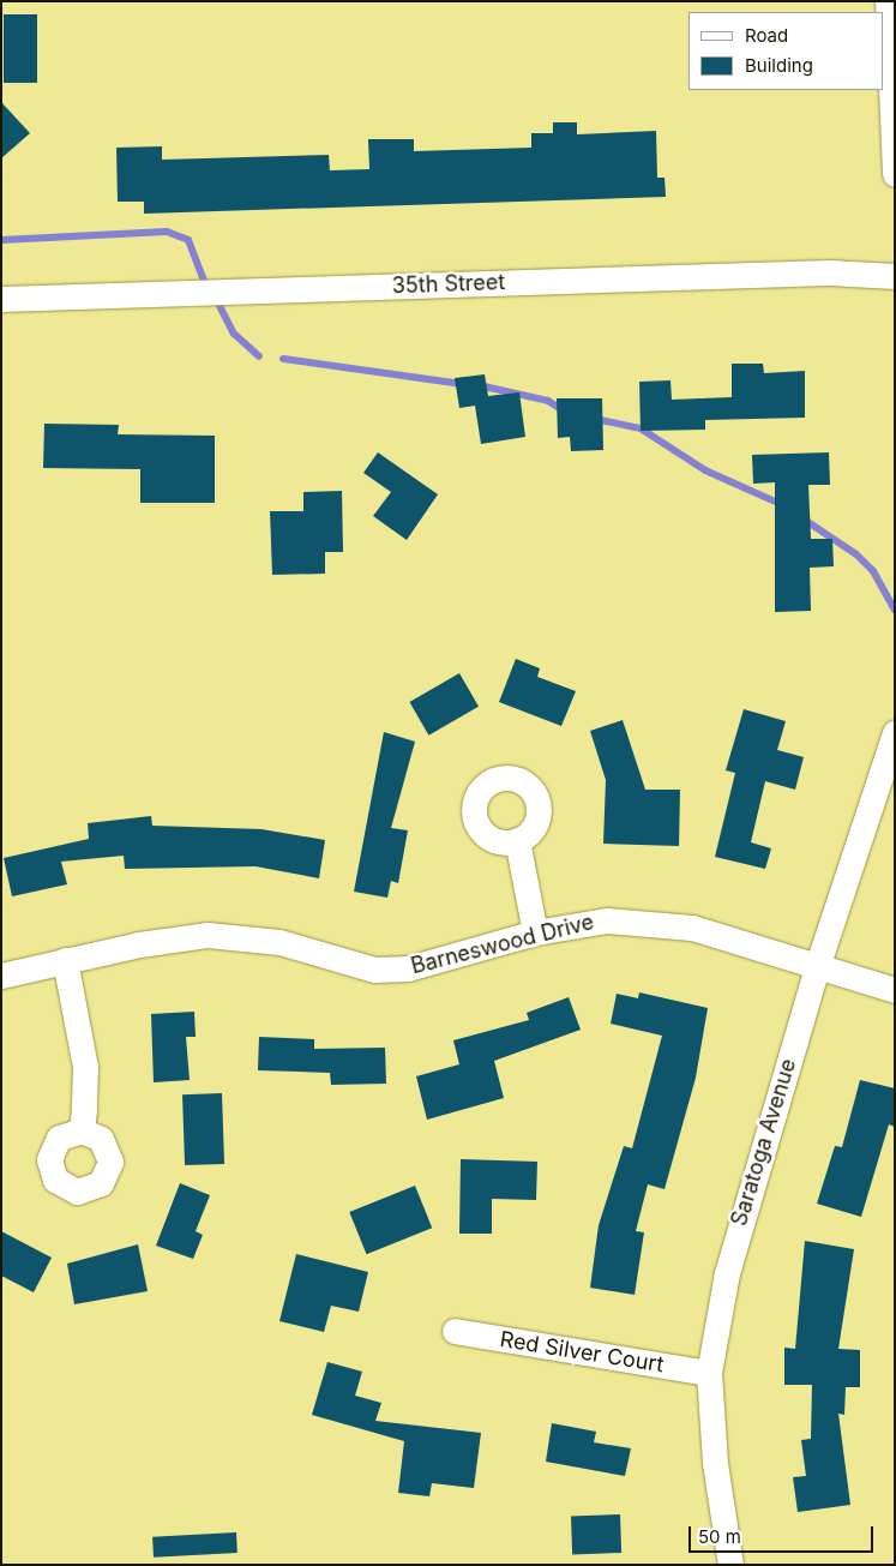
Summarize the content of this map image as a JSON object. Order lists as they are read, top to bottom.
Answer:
{
  "streets": {
    "street": [
      "35th Street",
      "Barneswood Drive",
      "Saratoga Avenue",
      "Red Silver Court"
    ]
  },
  "crossings": [
    ["Barneswood Drive", "Saratoga Avenue"],
    ["Saratoga Avenue", "Red Silver Court"]
  ],
  "legend": ["Road", "Building"],
  "scale_bar": "50 m"
}
